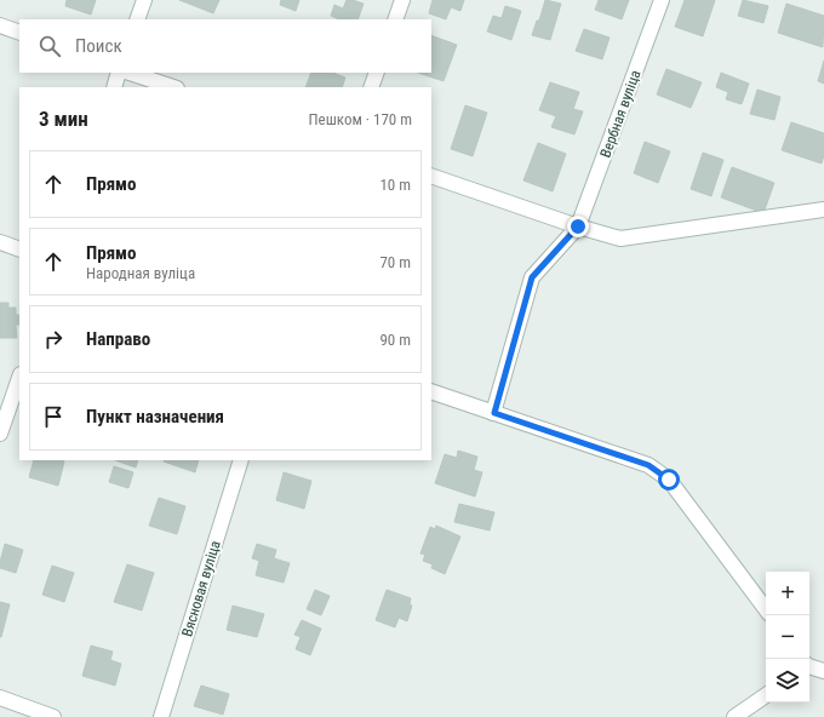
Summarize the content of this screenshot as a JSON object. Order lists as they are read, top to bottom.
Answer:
{
  "streets": {
    "street": ["Вербная вуліца", "Вясновая вуліца"]
  },
  "page": {
    "search": "Поиск",
    "heading": ["3 мин", "Пешком · 170 m"],
    "list": [
      ["Прямо", "10 m"],
      ["Прямо", "Народная вуліца", "70 m"],
      ["Направо", "90 m"],
      "Пункт назначения"
    ],
    "map_buttons": ["+", "−"]
  }
}
